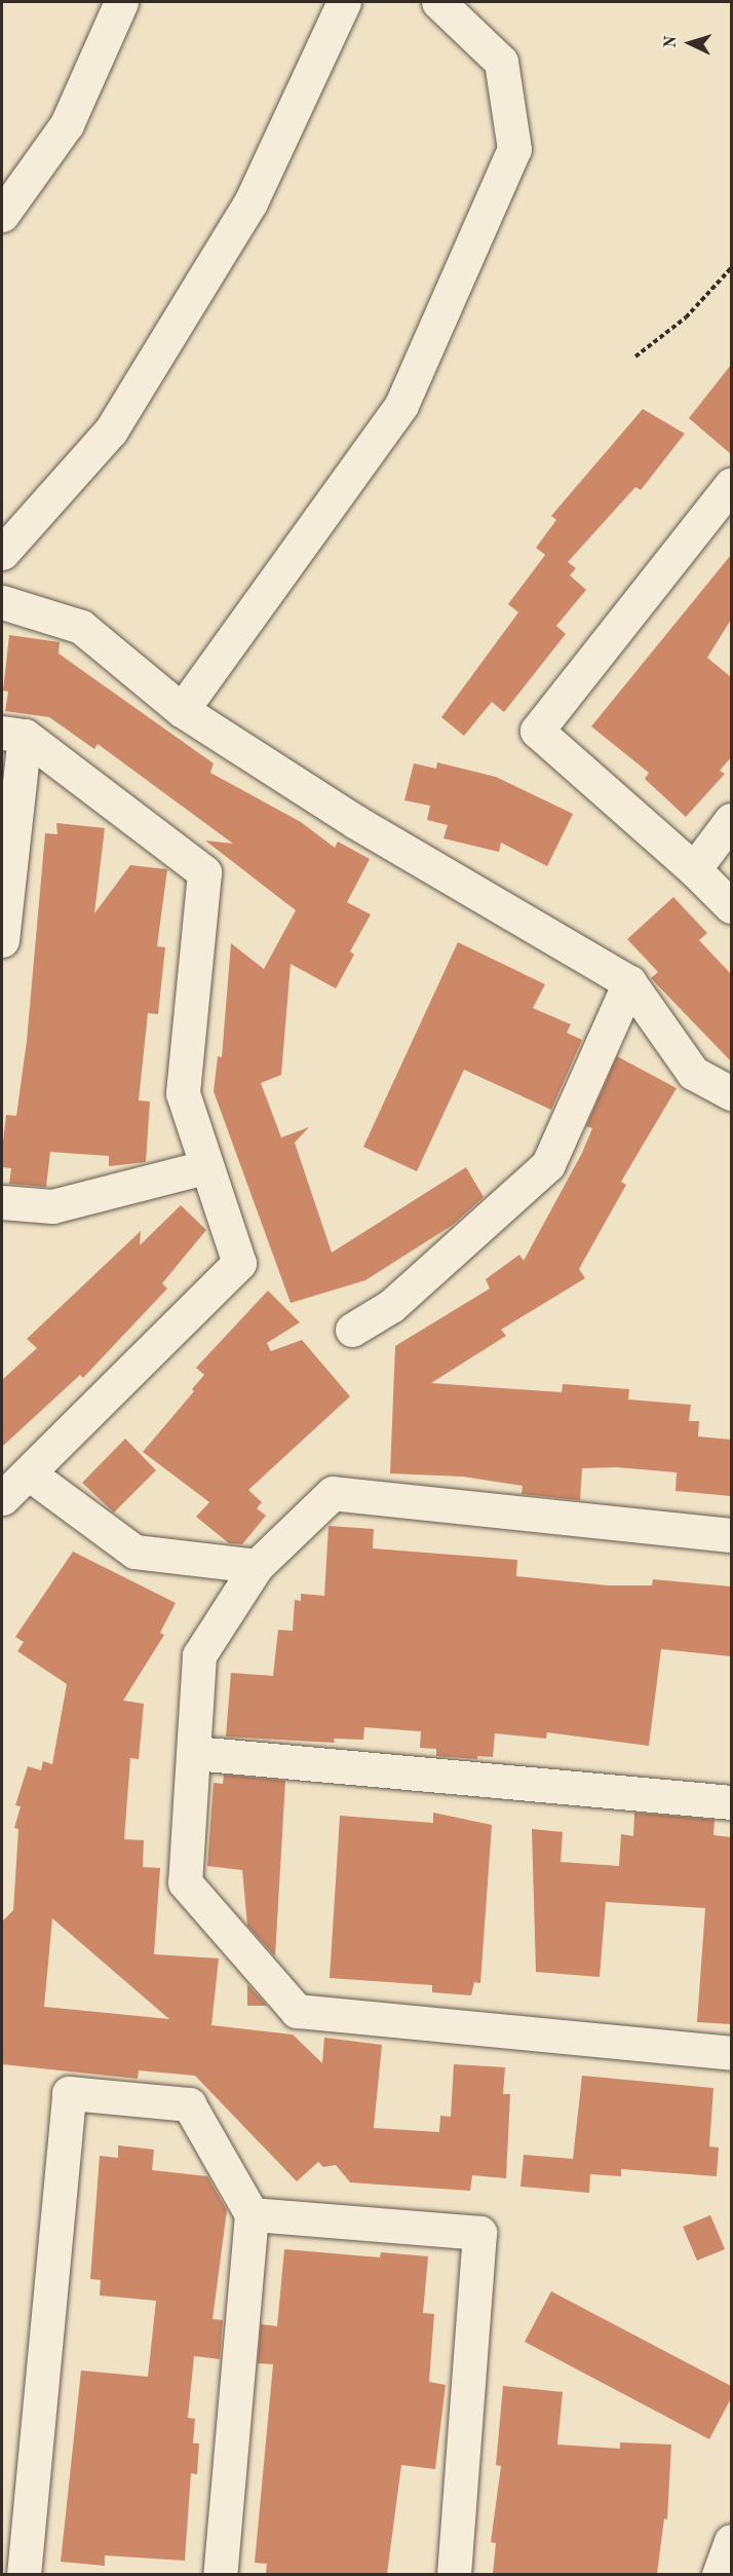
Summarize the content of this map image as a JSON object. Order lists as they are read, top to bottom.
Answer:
{
  "north": "left"
}
